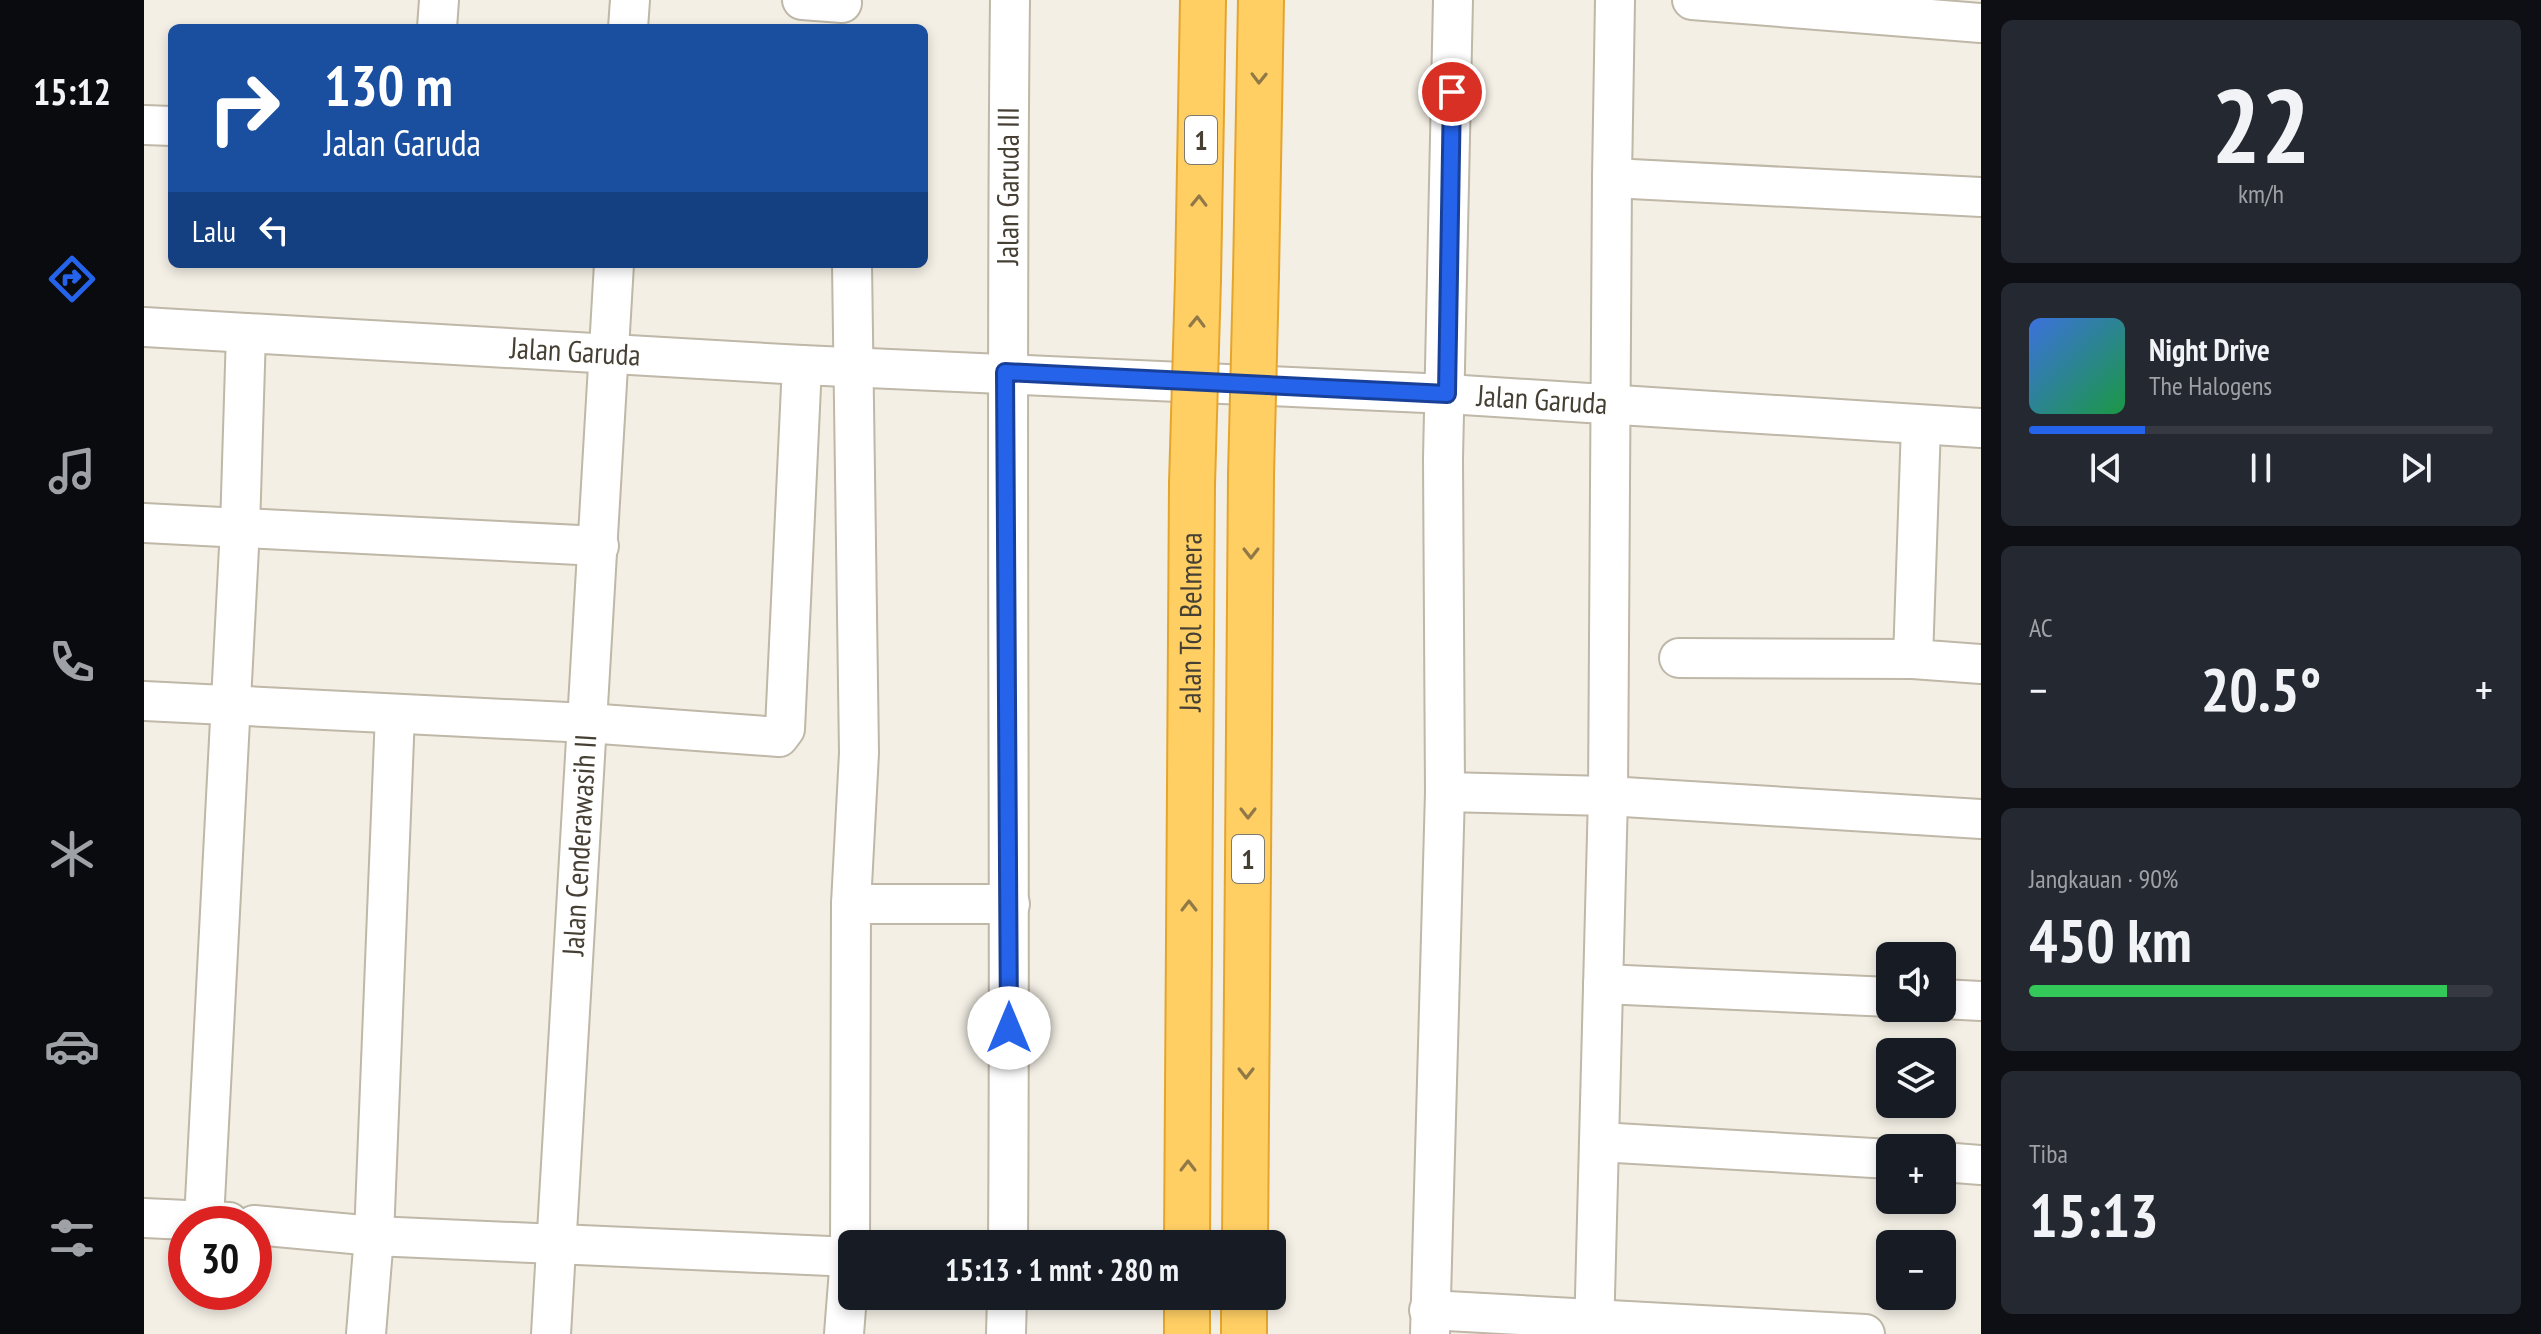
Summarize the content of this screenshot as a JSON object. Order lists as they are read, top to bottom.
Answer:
{
  "streets": {
    "highway": ["1", "Jalan Tol Belmera"],
    "street": ["Jalan Garuda III", "Jalan Garuda", "Jalan Cenderawasih II"]
  },
  "crossings": [
    ["Jalan Garuda III", "Jalan Garuda"],
    ["Jalan Garuda", "Jalan Cenderawasih II"]
  ],
  "page": {
    "tabs": "15:12",
    "tile": [
      ["22", "km/h"],
      "AC",
      ["Jangkauan · 90%", "450 km"],
      ["Tiba", "15:13"]
    ],
    "turn": ["130 m", "Jalan Garuda"],
    "then": "Lalu",
    "song": ["Night Drive", "The Halogens"],
    "heat": ["−", "20.5°", "+"],
    "map_buttons": ["+", "−"],
    "limit": "30",
    "trip": "15:13 · 1 mnt · 280 m"
  }
}
